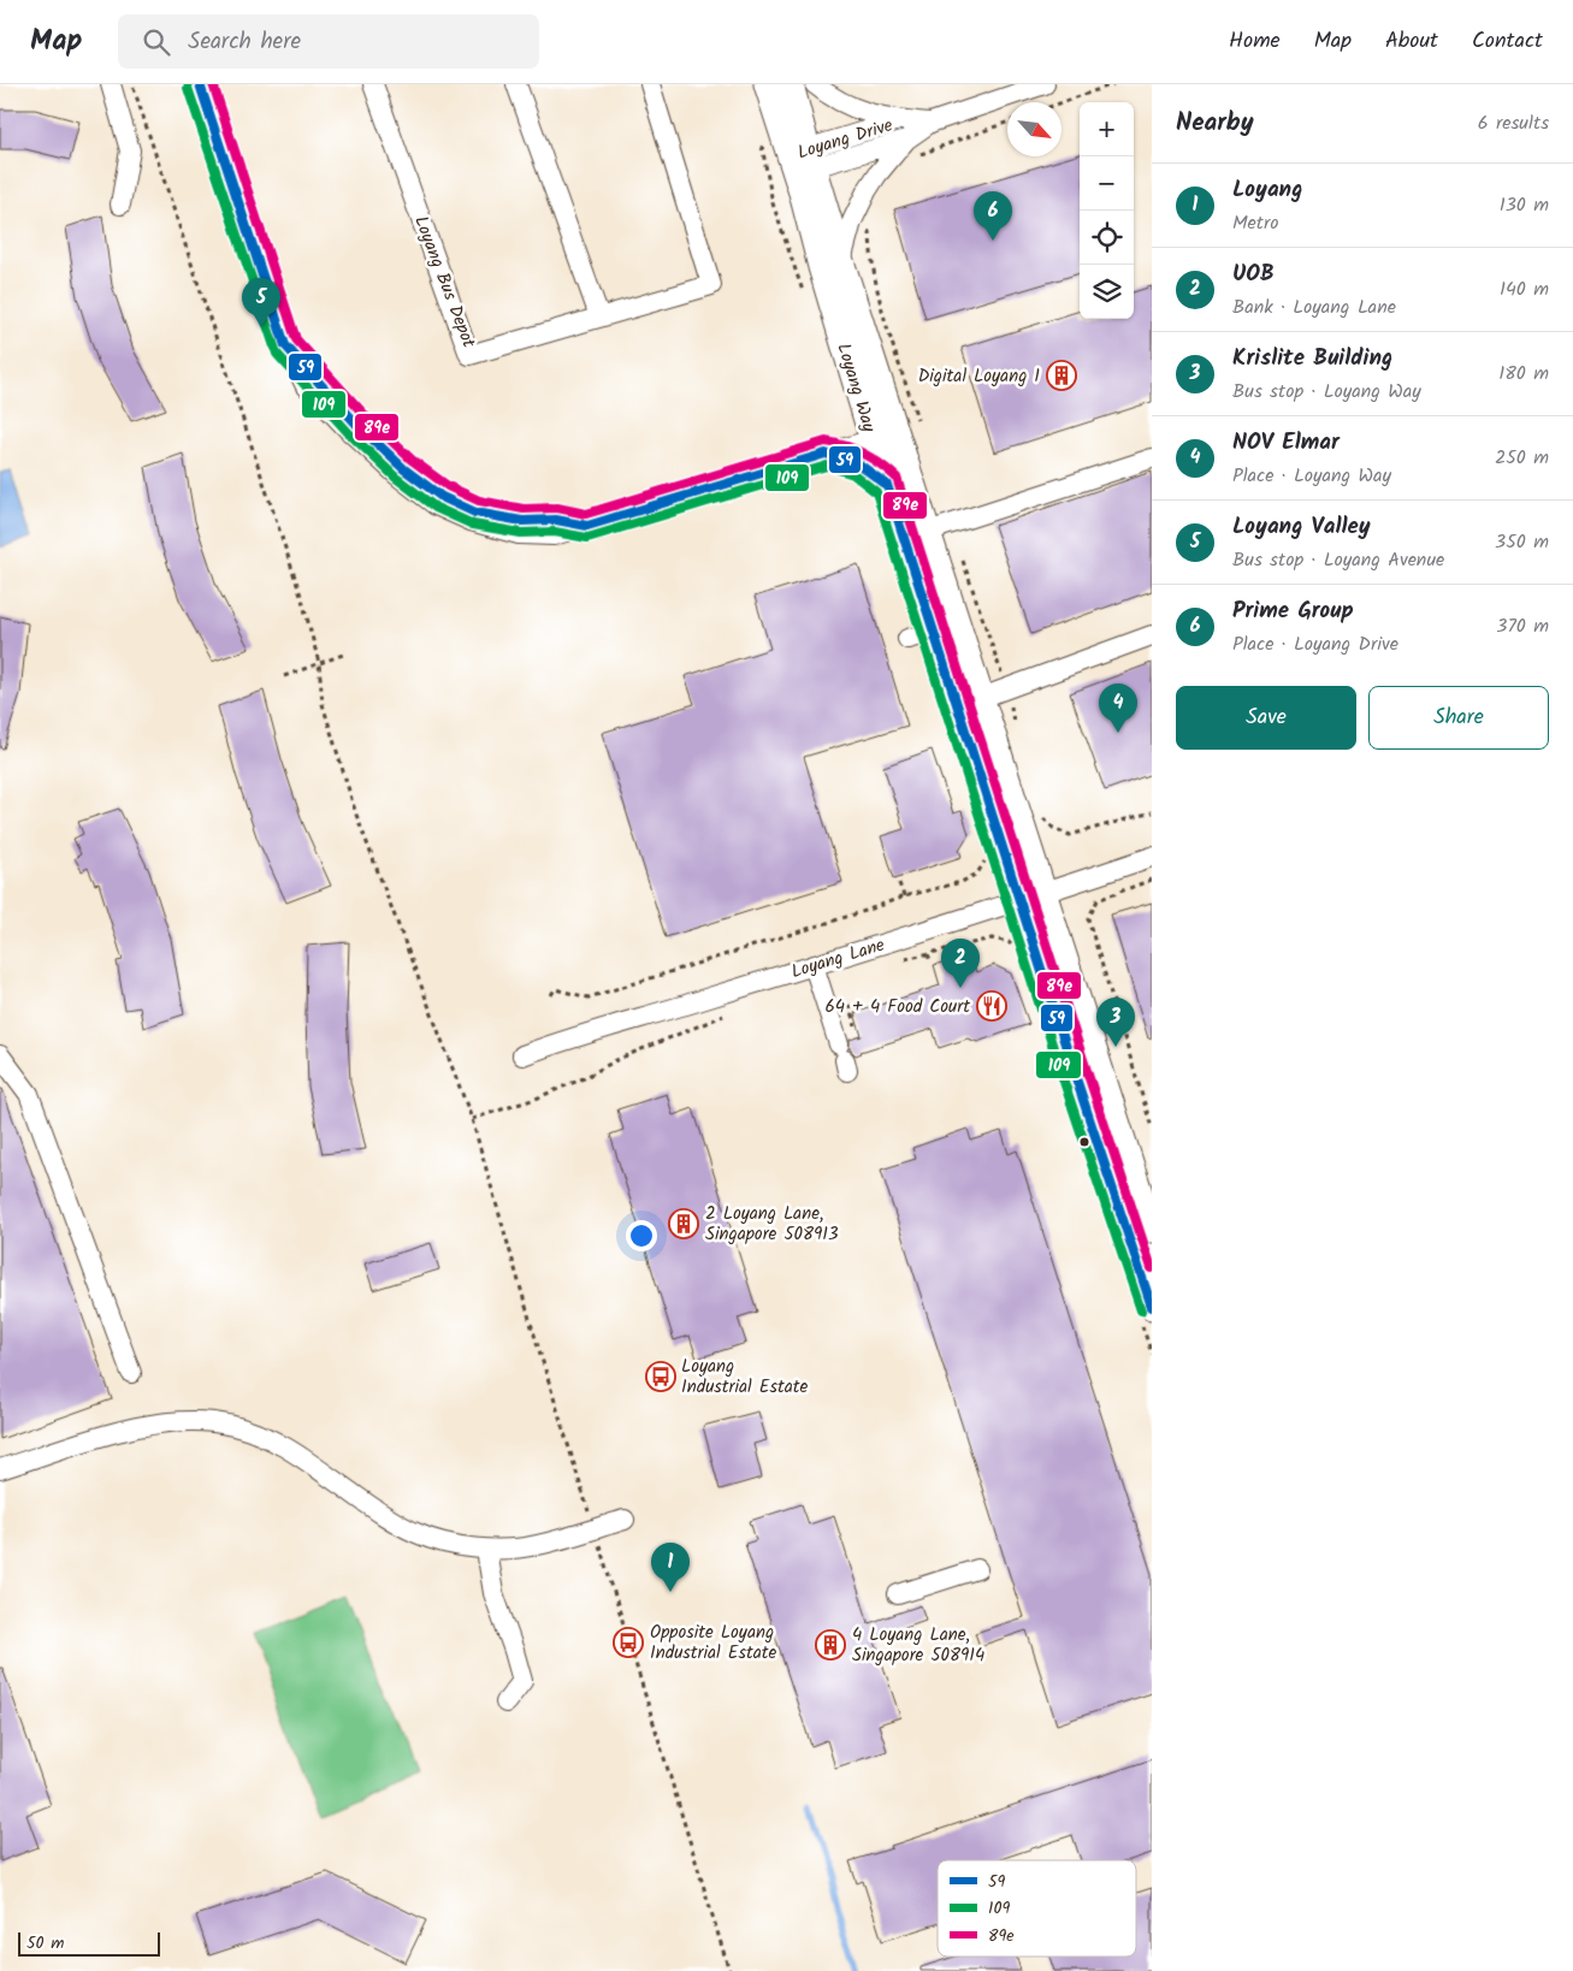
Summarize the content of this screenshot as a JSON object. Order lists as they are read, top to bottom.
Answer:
{
  "streets": {
    "main road": ["Loyang Way"],
    "street": ["Loyang Drive", "Loyang Bus Depot", "Loyang Lane"]
  },
  "crossings": [
    ["Loyang Drive", "Loyang Way"],
    ["Loyang Way", "Loyang Lane"]
  ],
  "places": {
    "building": ["Digital Loyang 1", "2 Loyang Lane, Singapore 508913", "4 Loyang Lane, Singapore 508914"],
    "restaurant": ["64 + 4 Food Court"],
    "bus stop": ["Loyang Industrial Estate", "Opposite Loyang Industrial Estate"]
  },
  "lines": ["transit line 59", "transit line 89e", "transit line 109"],
  "legend": ["59", "109", "89e"],
  "scale_bar": "50 m",
  "north": "bottom right",
  "page": {
    "header": "Map",
    "search": "Search here",
    "nav": [
      "Home",
      "Map",
      "About",
      "Contact"
    ],
    "heading": ["Nearby", "6 results"],
    "map_buttons": ["+", "−"],
    "list": [
      {
        "mark": "1",
        "name": "Loyang",
        "note": "Metro",
        "value": "130 m"
      },
      {
        "mark": "2",
        "name": "UOB",
        "note": "Bank · Loyang Lane",
        "value": "140 m"
      },
      {
        "mark": "3",
        "name": "Krislite Building",
        "note": "Bus stop · Loyang Way",
        "value": "180 m"
      },
      {
        "mark": "4",
        "name": "NOV Elmar",
        "note": "Place · Loyang Way",
        "value": "250 m"
      },
      {
        "mark": "5",
        "name": "Loyang Valley",
        "note": "Bus stop · Loyang Avenue",
        "value": "350 m"
      },
      {
        "mark": "6",
        "name": "Prime Group",
        "note": "Place · Loyang Drive",
        "value": "370 m"
      }
    ],
    "pins": [
      "6",
      "5",
      "4",
      "2",
      "3",
      "1"
    ],
    "buttons": ["Save", "Share"],
    "scale": "50 m"
  }
}
